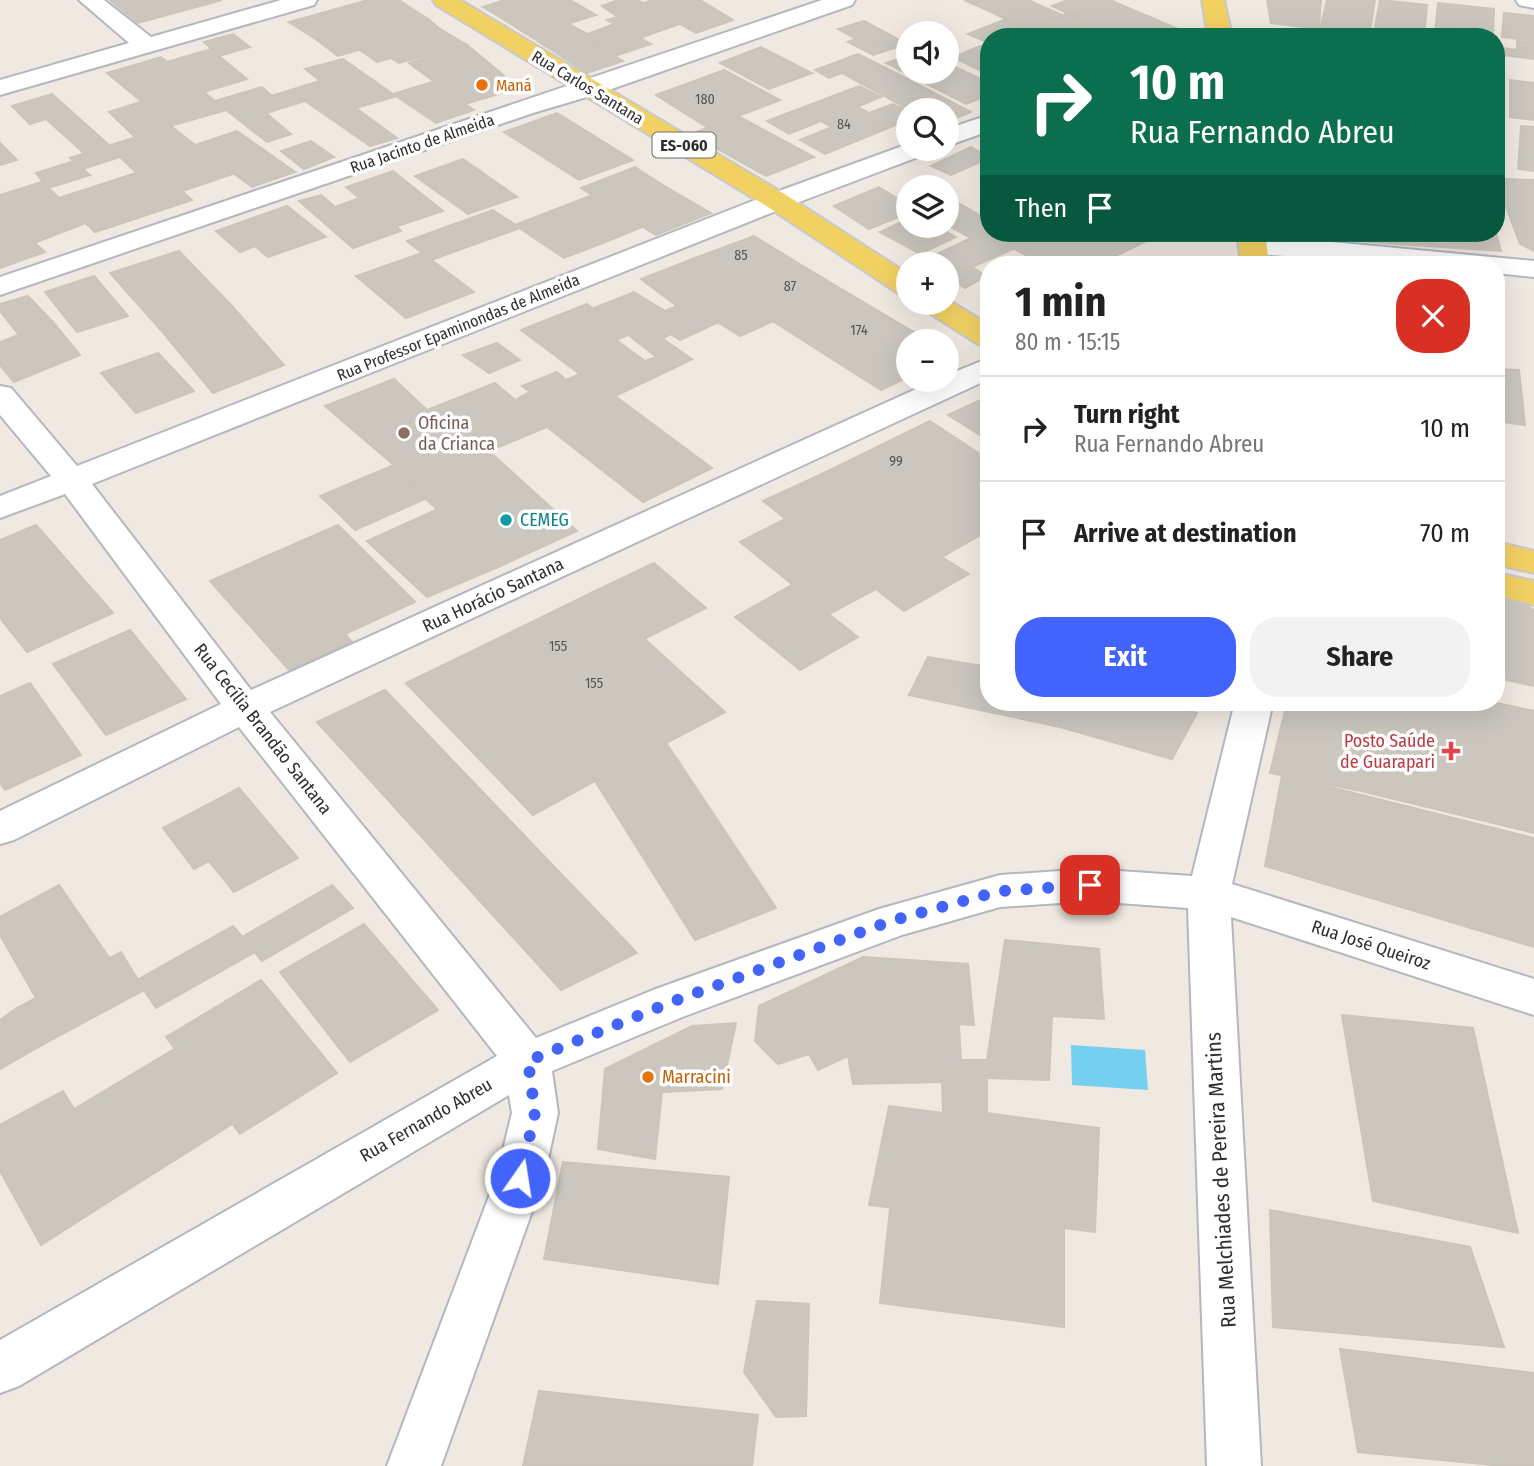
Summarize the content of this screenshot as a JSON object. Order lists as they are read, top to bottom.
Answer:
{
  "streets": {
    "main road": ["Rua Carlos Santana", "ES-060"],
    "street": [
      "Rua Jacinto de Almeida",
      "Rua Professor Epaminondas de Almeida",
      "Rua Horácio Santana",
      "Rua Cecília Brandão Santana",
      "Rua José Queiroz",
      "Rua Fernando Abreu",
      "Rua Melchiades de Pereira Martins"
    ]
  },
  "crossings": [
    ["Rua Carlos Santana", "Rua Jacinto de Almeida"],
    ["Rua Carlos Santana", "Rua Professor Epaminondas de Almeida"],
    ["Rua Professor Epaminondas de Almeida", "Rua Cecília Brandão Santana"],
    ["Rua Horácio Santana", "Rua Cecília Brandão Santana"],
    ["Rua Cecília Brandão Santana", "Rua Fernando Abreu"],
    ["Rua José Queiroz", "Rua Fernando Abreu"],
    ["Rua José Queiroz", "Rua Melchiades de Pereira Martins"],
    ["Rua Fernando Abreu", "Rua Melchiades de Pereira Martins"]
  ],
  "places": {
    "other": [
      "Maná",
      "Oficina da Crianca",
      "CEMEG",
      "Marracini"
    ],
    "health": ["Posto Saúde de Guarapari"]
  },
  "house_numbers": [
    "180",
    "84",
    "85",
    "87",
    "174",
    "99",
    "155",
    "155"
  ],
  "page": {
    "map_buttons": ["+", "−"],
    "turn": ["10 m", "Rua Fernando Abreu"],
    "then": "Then",
    "heading": ["1 min", "80 m · 15:15"],
    "list": [
      {
        "name": "Turn right",
        "note": "Rua Fernando Abreu",
        "value": "10 m"
      },
      {
        "name": "Arrive at destination",
        "value": "70 m"
      }
    ],
    "buttons": ["Exit", "Share"]
  }
}
